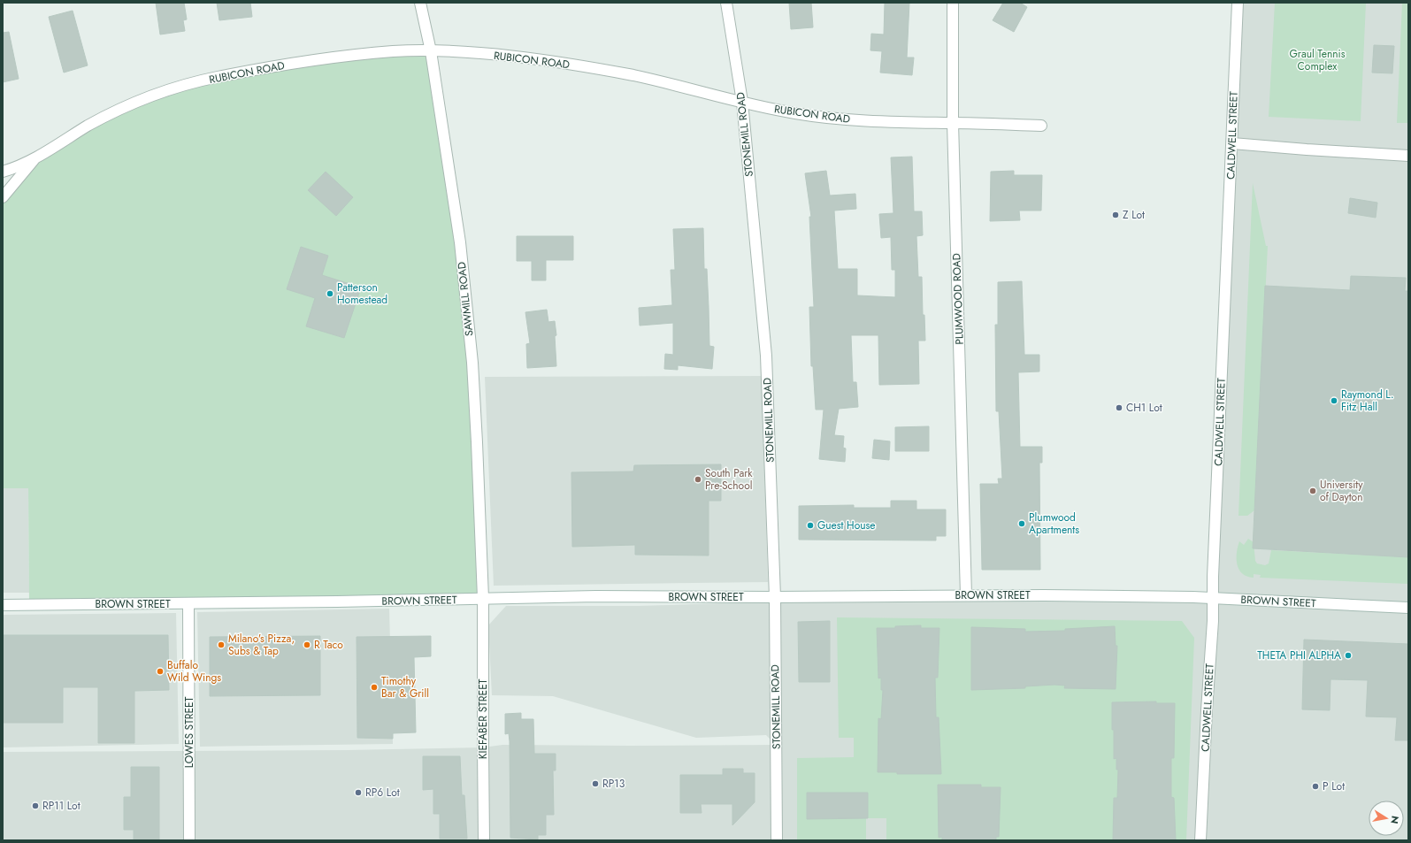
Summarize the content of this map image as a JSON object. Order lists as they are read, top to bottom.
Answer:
{
  "streets": {
    "street": [
      "RUBICON ROAD",
      "STONEMILL ROAD",
      "CALDWELL STREET",
      "SAWMILL ROAD",
      "PLUMWOOD ROAD",
      "BROWN STREET",
      "KIEFABER STREET",
      "LOWES STREET"
    ]
  },
  "crossings": [
    ["RUBICON ROAD", "STONEMILL ROAD"],
    ["RUBICON ROAD", "SAWMILL ROAD"],
    ["RUBICON ROAD", "PLUMWOOD ROAD"],
    ["STONEMILL ROAD", "BROWN STREET"],
    ["CALDWELL STREET", "BROWN STREET"],
    ["SAWMILL ROAD", "BROWN STREET"],
    ["SAWMILL ROAD", "KIEFABER STREET"],
    ["PLUMWOOD ROAD", "BROWN STREET"],
    ["BROWN STREET", "KIEFABER STREET"],
    ["BROWN STREET", "LOWES STREET"]
  ],
  "parks": ["Graul Tennis Complex"],
  "places": [
    "Z Lot",
    "Patterson Homestead",
    "Raymond L. Fitz Hall",
    "CH1 Lot",
    "South Park Pre-School",
    "University of Dayton",
    "Plumwood Apartments",
    "Guest House",
    "Milano's Pizza, Subs & Tap",
    "R Taco",
    "THETA PHI ALPHA",
    "Buffalo Wild Wings",
    "Timothy Bar & Grill",
    "RP13",
    "P Lot",
    "RP6 Lot",
    "RP11 Lot"
  ],
  "north": "right"
}
